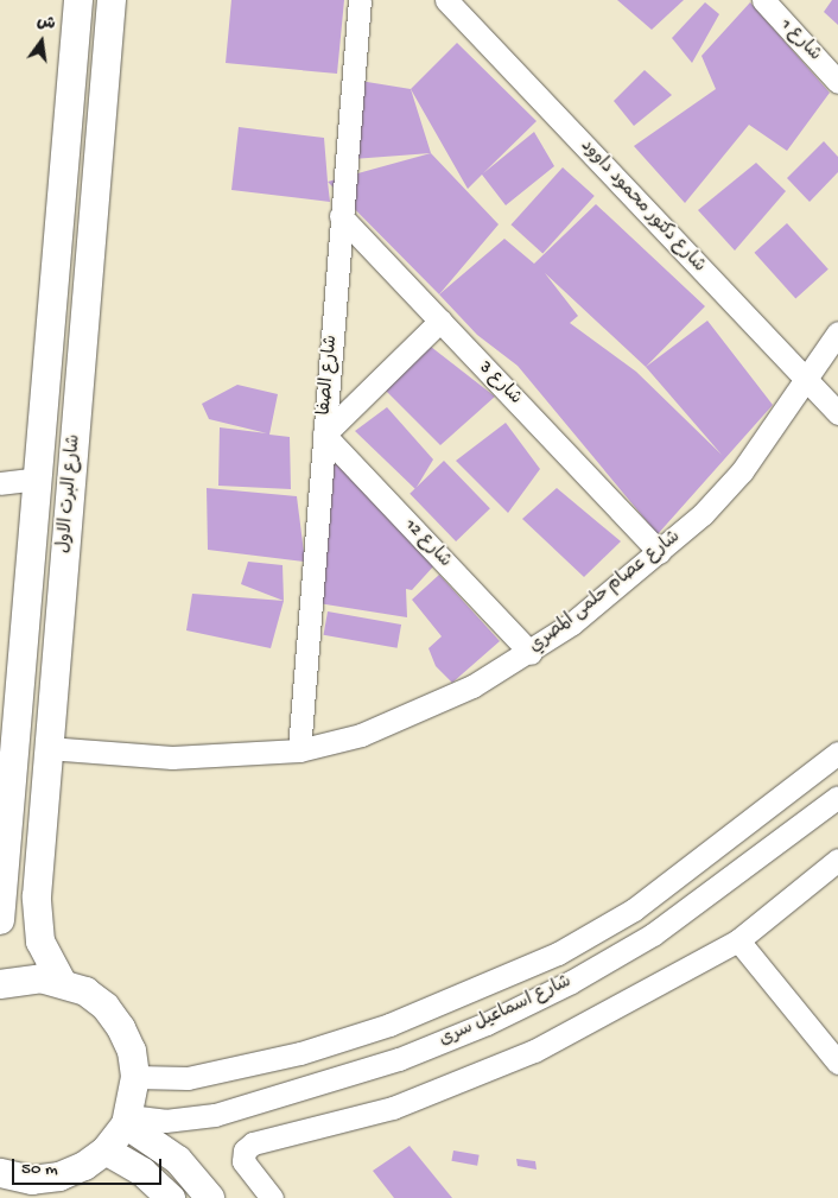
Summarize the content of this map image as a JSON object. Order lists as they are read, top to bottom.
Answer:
{
  "streets": {
    "main road": ["شارع البرت الاول"],
    "street": [
      "شارع 1",
      "شارع دكتور محمود داوود",
      "شارع الصفا",
      "شارع 3",
      "شارع 12",
      "شارع عصام حلمى المصري",
      "شارع اسماعيل سرى"
    ]
  },
  "crossings": [
    ["شارع دكتور محمود داوود", "شارع عصام حلمى المصري"],
    ["شارع الصفا", "شارع 3"],
    ["شارع الصفا", "شارع 12"],
    ["شارع الصفا", "شارع عصام حلمى المصري"],
    ["شارع 3", "شارع عصام حلمى المصري"],
    ["شارع البرت الاول", "شارع عصام حلمى المصري"],
    ["شارع 12", "شارع عصام حلمى المصري"]
  ],
  "scale_bar": "50 m",
  "north": "top"
}
